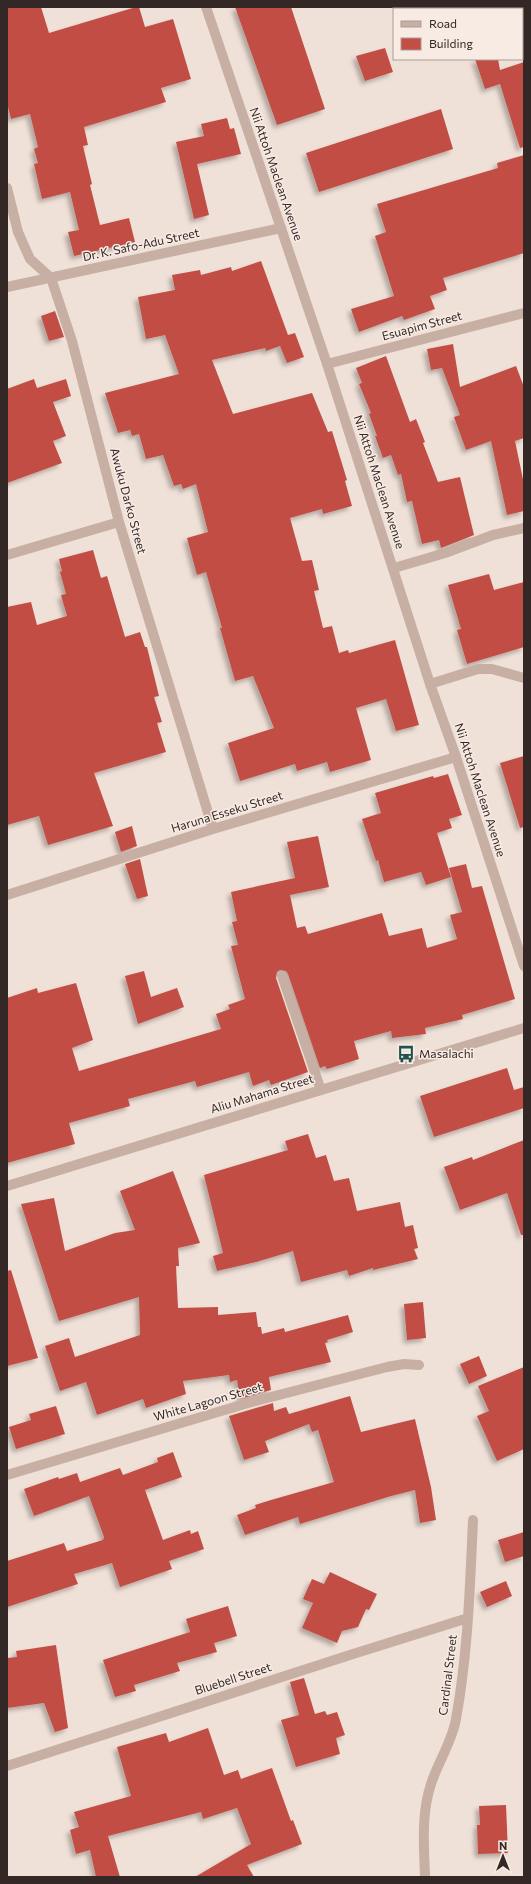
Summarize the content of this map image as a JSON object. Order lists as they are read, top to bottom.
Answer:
{
  "streets": {
    "street": [
      "Nii Attoh Maclean Avenue",
      "Dr. K. Safo-Adu Street",
      "Esuapim Street",
      "Awuku Darko Street",
      "Haruna Esseku Street",
      "Aliu Mahama Street",
      "White Lagoon Street",
      "Cardinal Street",
      "Bluebell Street"
    ]
  },
  "crossings": [
    ["Nii Attoh Maclean Avenue", "Dr. K. Safo-Adu Street"],
    ["Nii Attoh Maclean Avenue", "Esuapim Street"],
    ["Nii Attoh Maclean Avenue", "Haruna Esseku Street"],
    ["Dr. K. Safo-Adu Street", "Awuku Darko Street"],
    ["Awuku Darko Street", "Haruna Esseku Street"],
    ["Cardinal Street", "Bluebell Street"]
  ],
  "places": {
    "bus stop": ["Masalachi"]
  },
  "legend": ["Road", "Building"],
  "north": "top"
}
